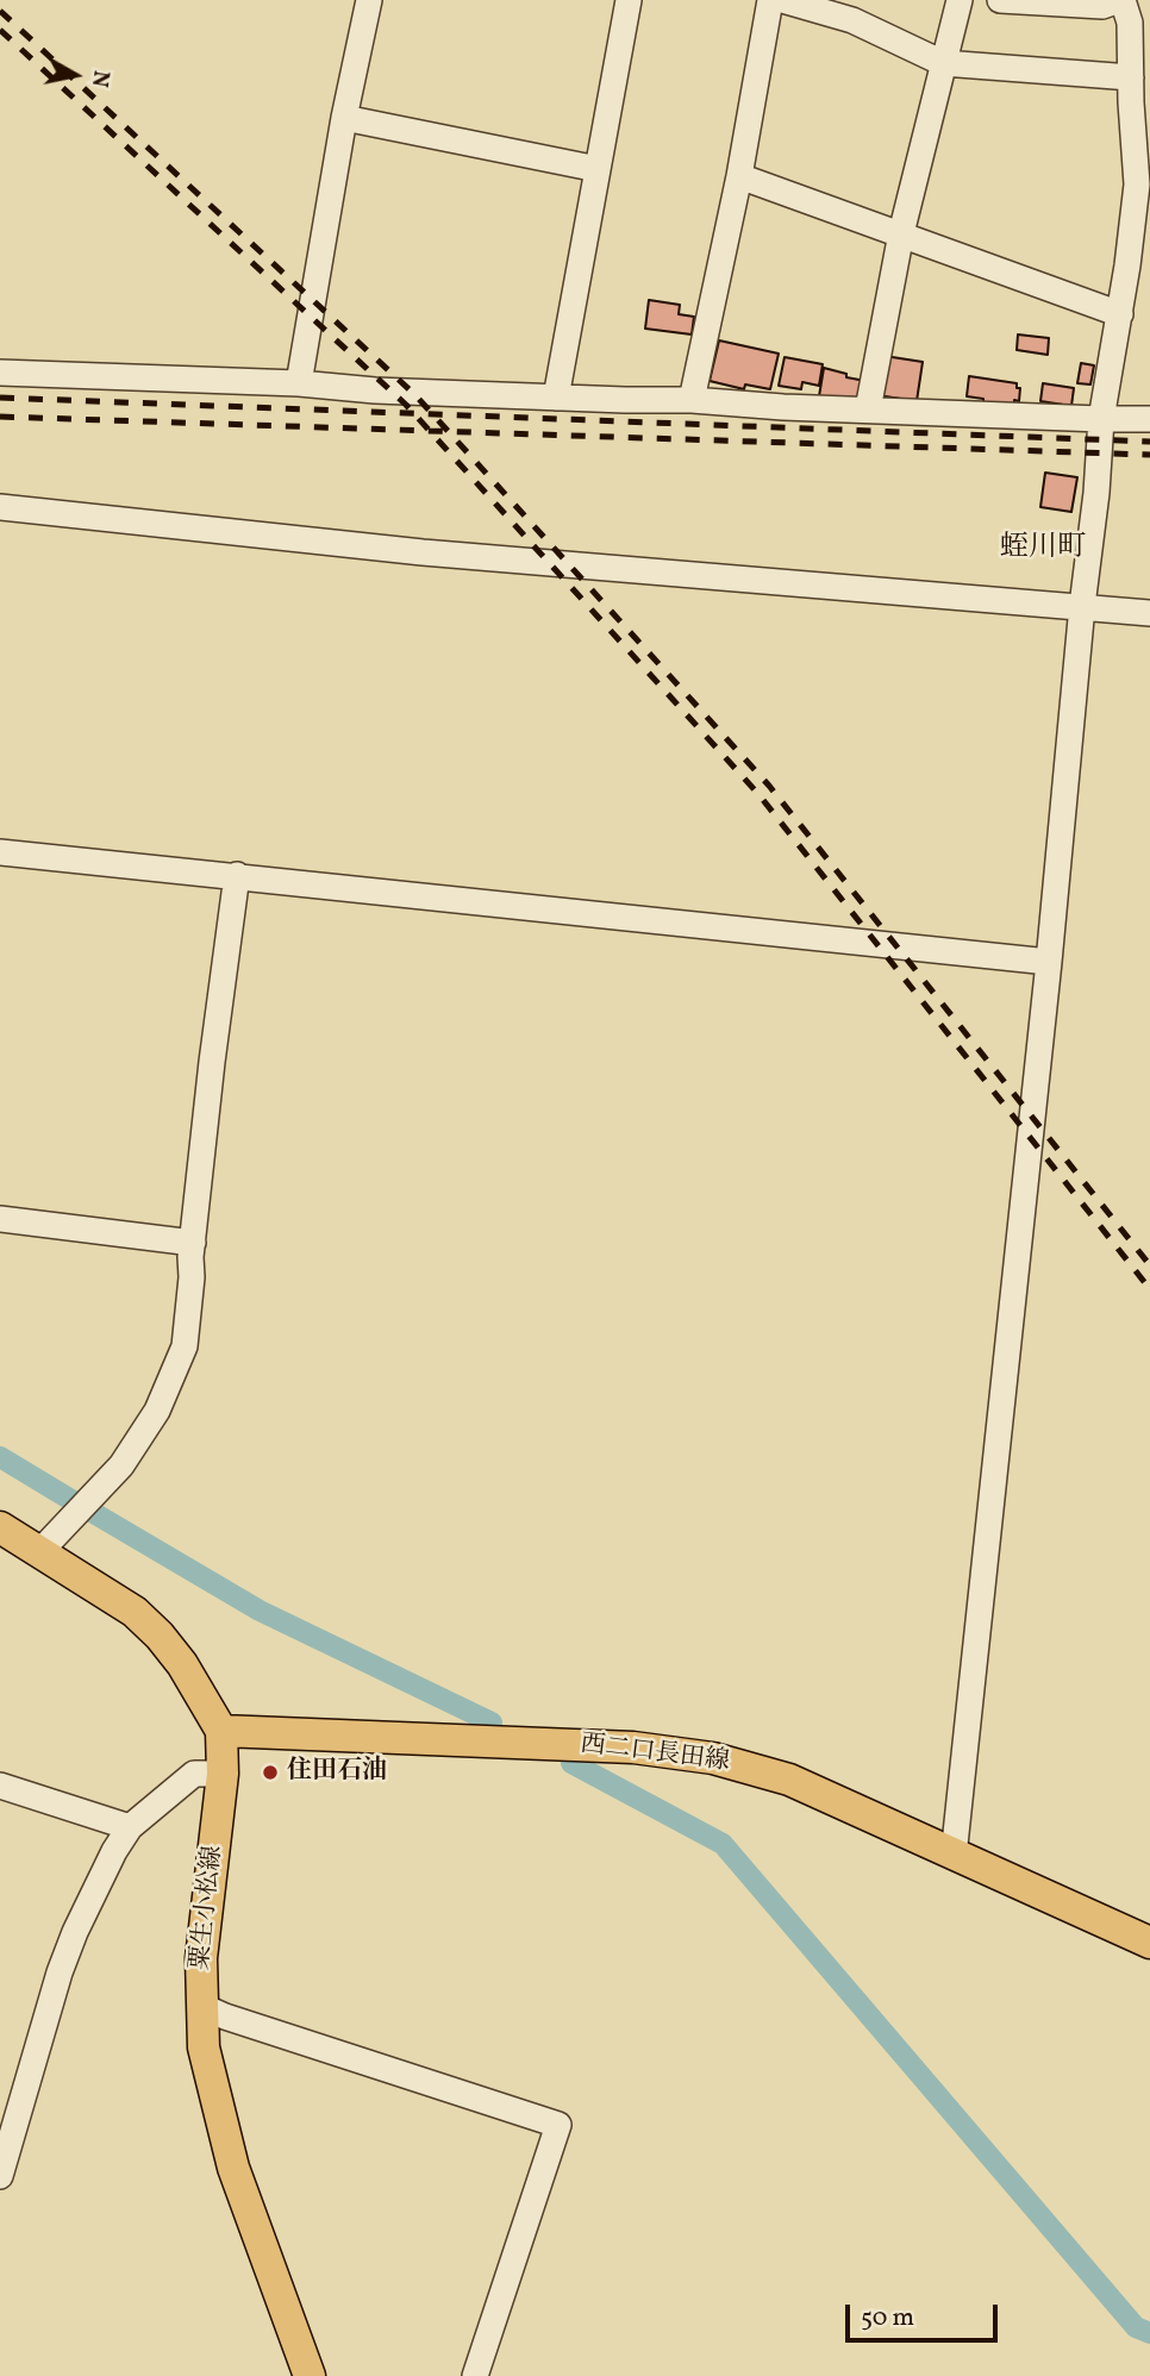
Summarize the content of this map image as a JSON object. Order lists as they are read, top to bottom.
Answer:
{
  "streets": {
    "main road": ["西二口長田線", "粟生小松線"]
  },
  "crossings": [
    ["西二口長田線", "粟生小松線"]
  ],
  "districts": ["蛭川町"],
  "places": ["住田石油"],
  "scale_bar": "50 m",
  "north": "right"
}
